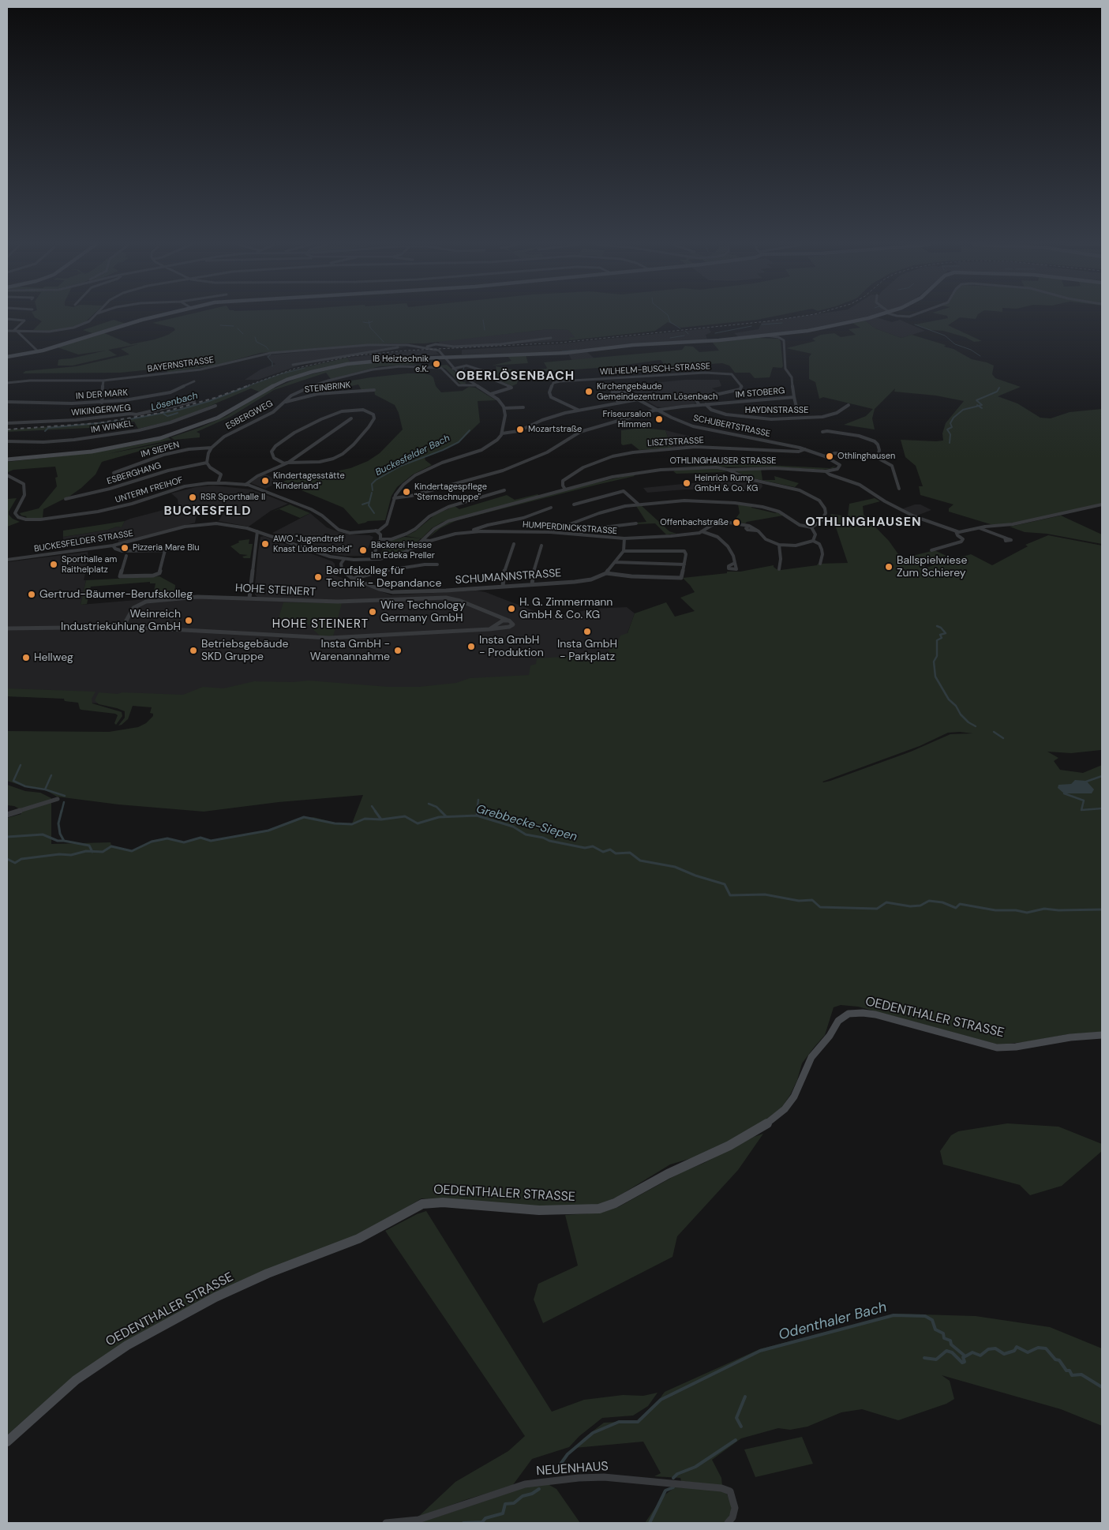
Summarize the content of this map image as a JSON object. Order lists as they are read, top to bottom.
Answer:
{
  "streets": {
    "main road": ["OEDENTHALER STRASSE"],
    "street": [
      "BAYERNSTRASSE",
      "WILHELM-BUSCH-STRASSE",
      "STEINBRINK",
      "IM STOBERG",
      "IN DER MARK",
      "WIKINGERWEG",
      "HAYDNSTRASSE",
      "ESBERGWEG",
      "SCHUBERTSTRASSE",
      "IM WINKEL",
      "LISZTSTRASSE",
      "IM SIEPEN",
      "OTHLINGHAUSER STRASSE",
      "ESBERGHANG",
      "UNTERM FREIHOF",
      "HUMPERDINCKSTRASSE",
      "BUCKESFELDER STRASSE",
      "SCHUMANNSTRASSE",
      "HOHE STEINERT",
      "NEUENHAUS"
    ]
  },
  "crossings": [
    ["WILHELM-BUSCH-STRASSE", "IM STOBERG"],
    ["STEINBRINK", "ESBERGWEG"],
    ["IM STOBERG", "HAYDNSTRASSE"],
    ["IM STOBERG", "SCHUBERTSTRASSE"],
    ["ESBERGWEG", "IM SIEPEN"],
    ["SCHUBERTSTRASSE", "LISZTSTRASSE"],
    ["SCHUBERTSTRASSE", "OTHLINGHAUSER STRASSE"],
    ["LISZTSTRASSE", "OTHLINGHAUSER STRASSE"],
    ["OTHLINGHAUSER STRASSE", "HUMPERDINCKSTRASSE"],
    ["OTHLINGHAUSER STRASSE", "BUCKESFELDER STRASSE"]
  ],
  "districts": [
    "OBERLÖSENBACH",
    "BUCKESFELD",
    "OTHLINGHAUSEN",
    "HOHE STEINERT"
  ],
  "water": [
    "Lösenbach",
    "Buckesfelder Bach",
    "Grebbecke-Siepen",
    "Odenthaler Bach"
  ],
  "places": [
    "IB Heiztechnik e.K.",
    "Kirchengebäude Gemeindezentrum Lösenbach",
    "Friseursalon Himmen",
    "Mozartstraße",
    "Othlinghausen",
    "Kindertagesstätte \"Kinderland\"",
    "Heinrich Rump GmbH & Co. KG",
    "Kindertagespflege \"Sternschnuppe\"",
    "RSR Sporthalle II",
    "Offenbachstraße",
    "AWO \"Jugendtreff Knast Lüdenscheid\"",
    "Pizzeria Mare Blu",
    "Bäckerei Hesse im Edeka Preller",
    "Sporthalle am Raithelplatz",
    "Ballspielwiese Zum Schierey",
    "Berufskolleg für Technik - Depandance",
    "Gertrud-Bäumer-Berufskolleg",
    "H. G. Zimmermann GmbH & Co. KG",
    "Wire Technology Germany GmbH",
    "Weinreich Industriekühlung GmbH",
    "Insta GmbH - Parkplatz",
    "Insta GmbH - Produktion",
    "Betriebsgebäude SKD Gruppe",
    "Insta GmbH - Warenannahme",
    "Hellweg"
  ]
}
